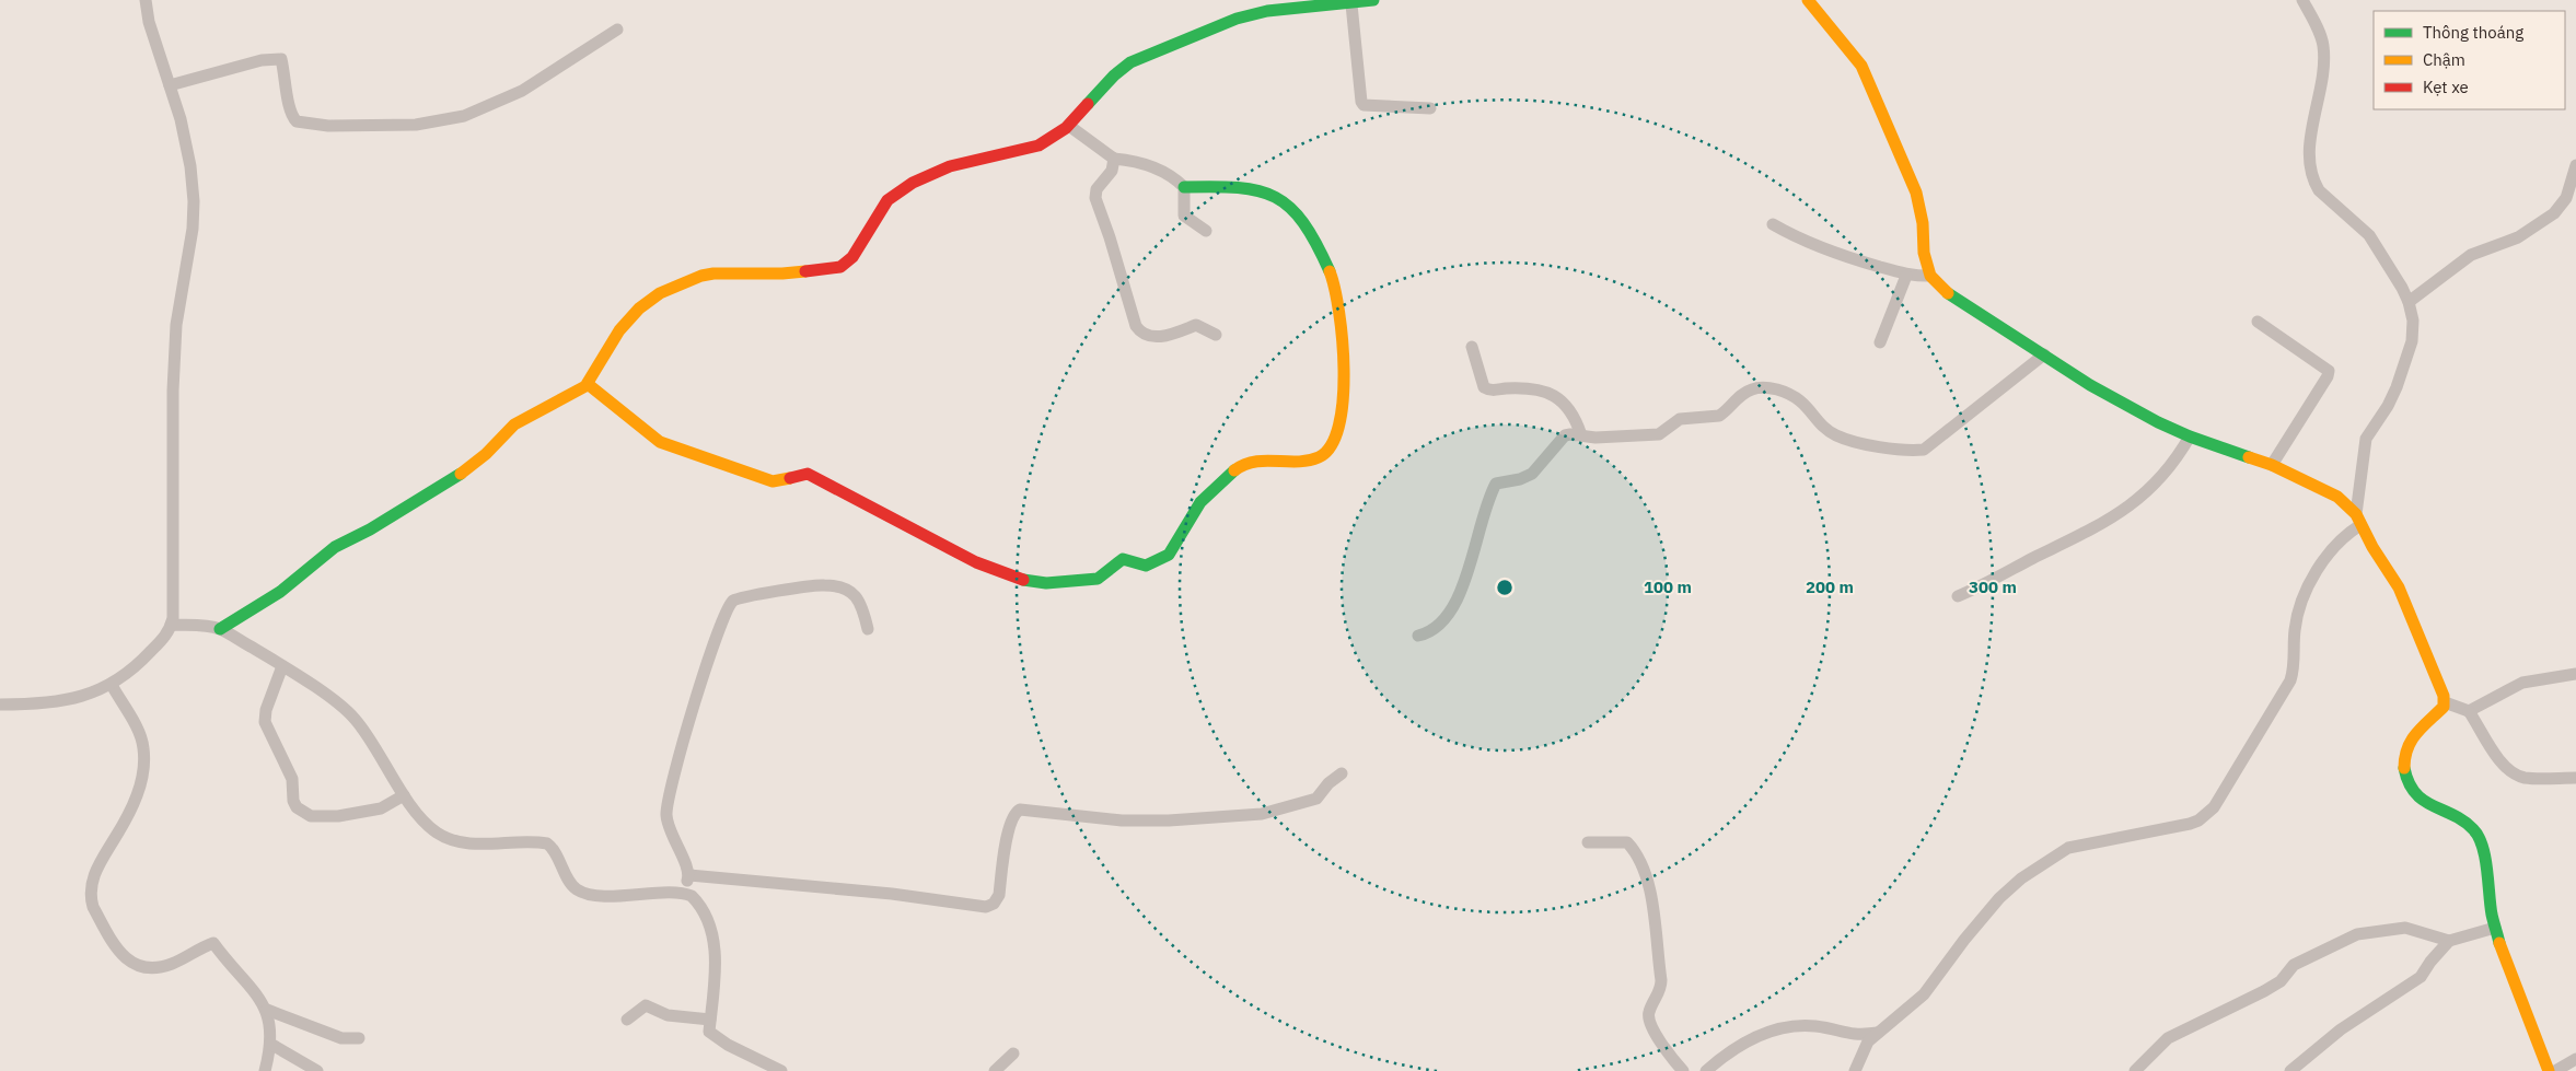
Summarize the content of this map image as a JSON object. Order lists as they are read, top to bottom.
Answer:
{
  "legend": ["Thông thoáng", "Chậm", "Kẹt xe"],
  "rings": ["100 m", "200 m", "300 m"]
}
